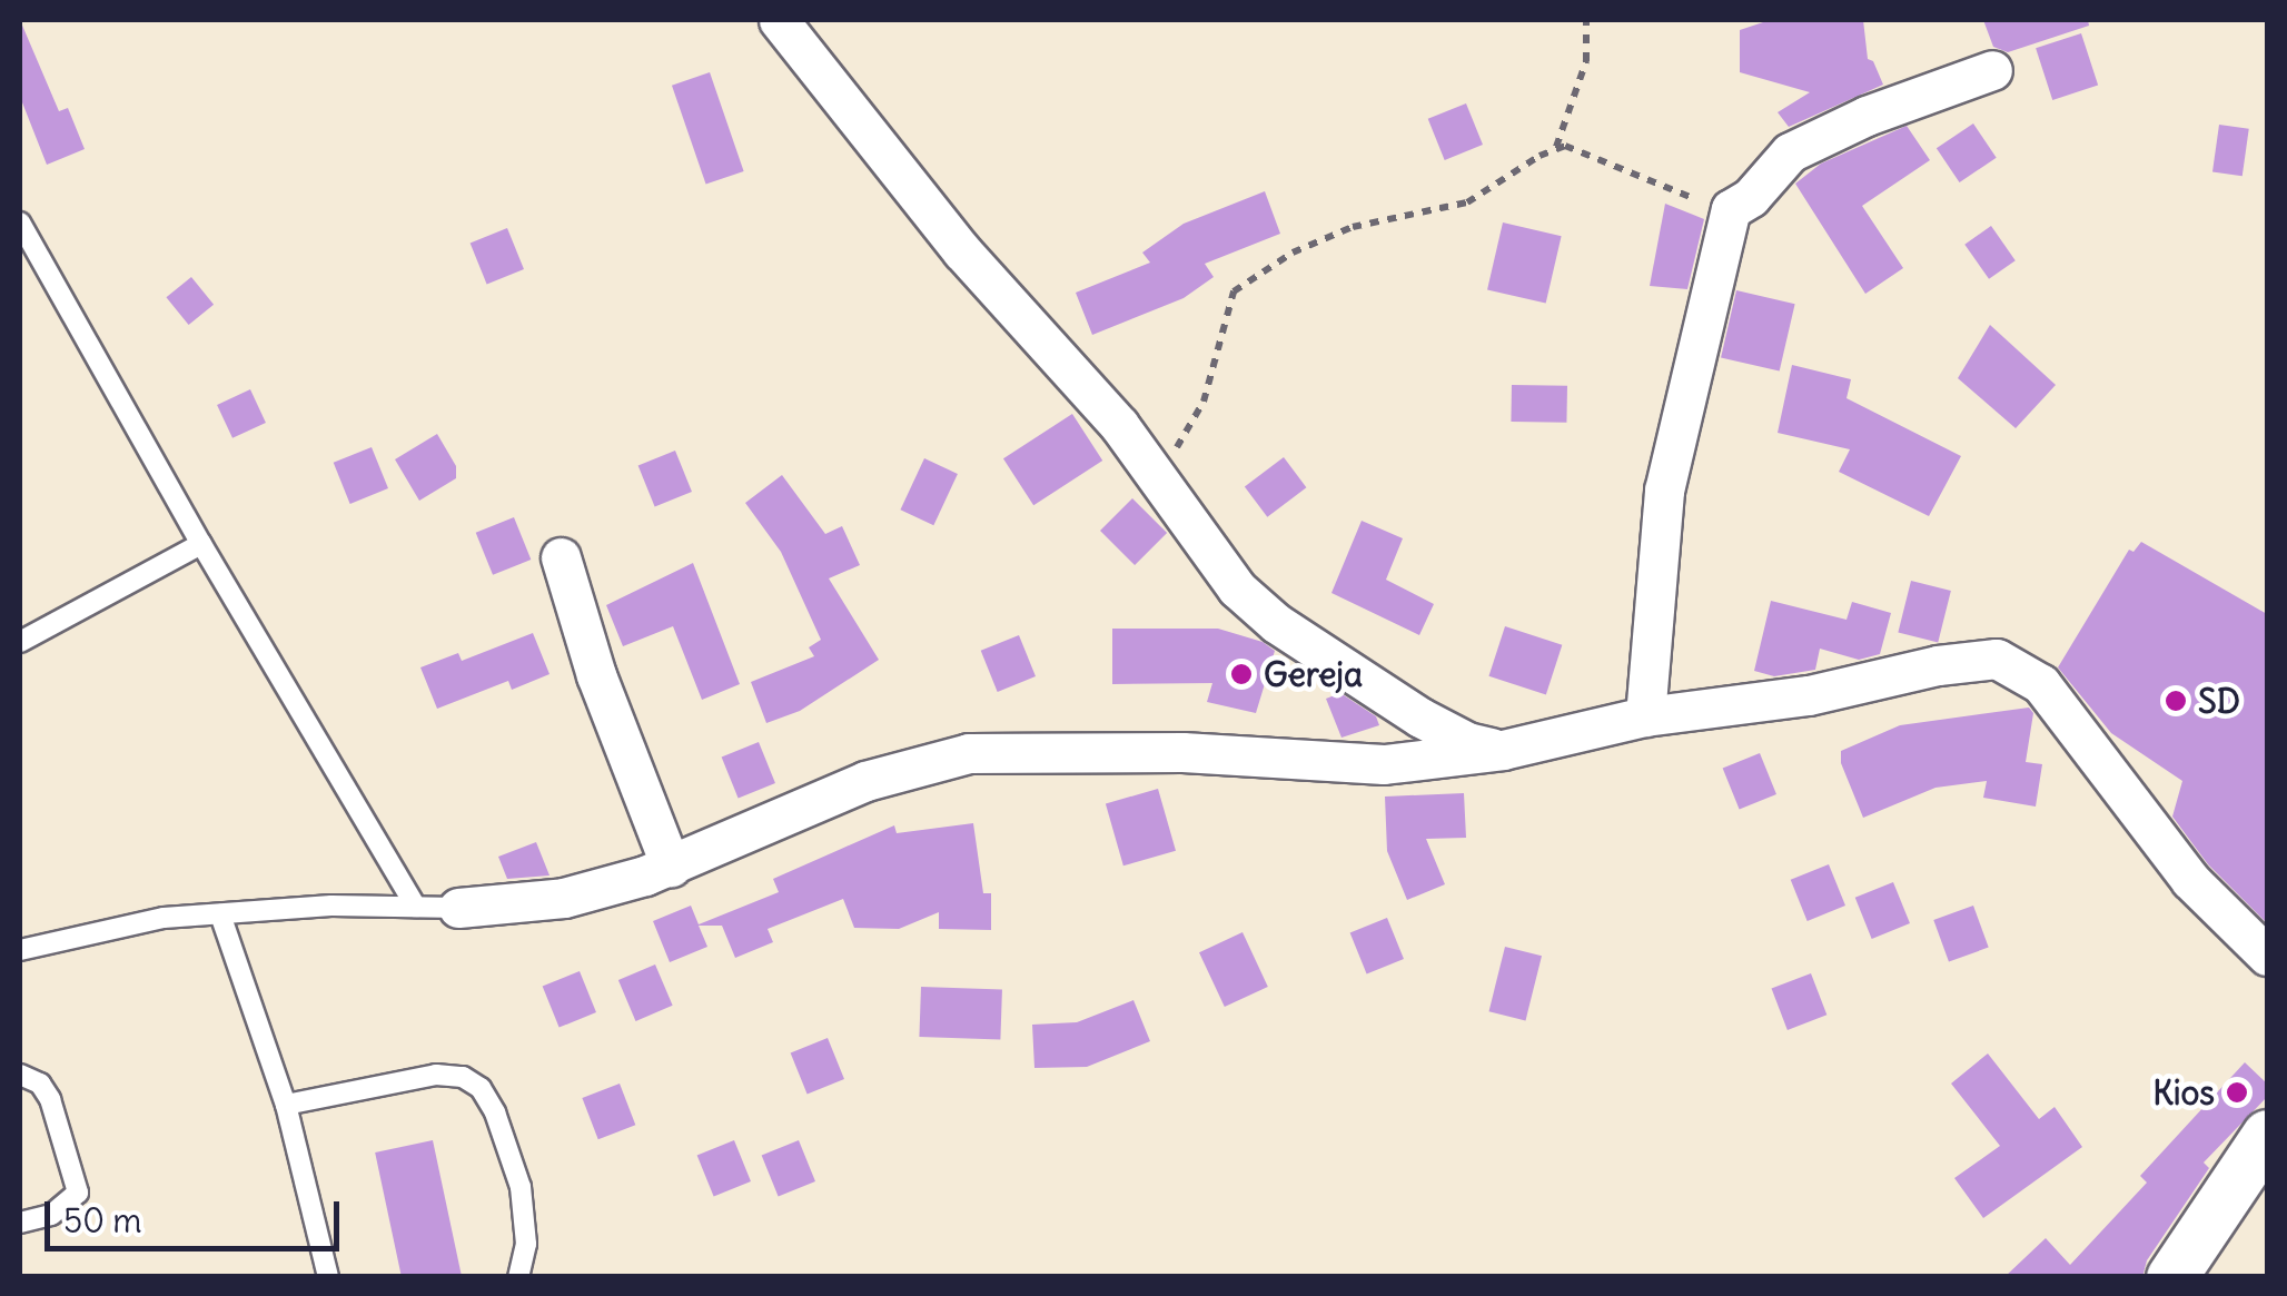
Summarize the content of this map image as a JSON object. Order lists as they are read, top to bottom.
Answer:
{
  "places": ["Gereja", "SD", "Kios"],
  "scale_bar": "50 m"
}
